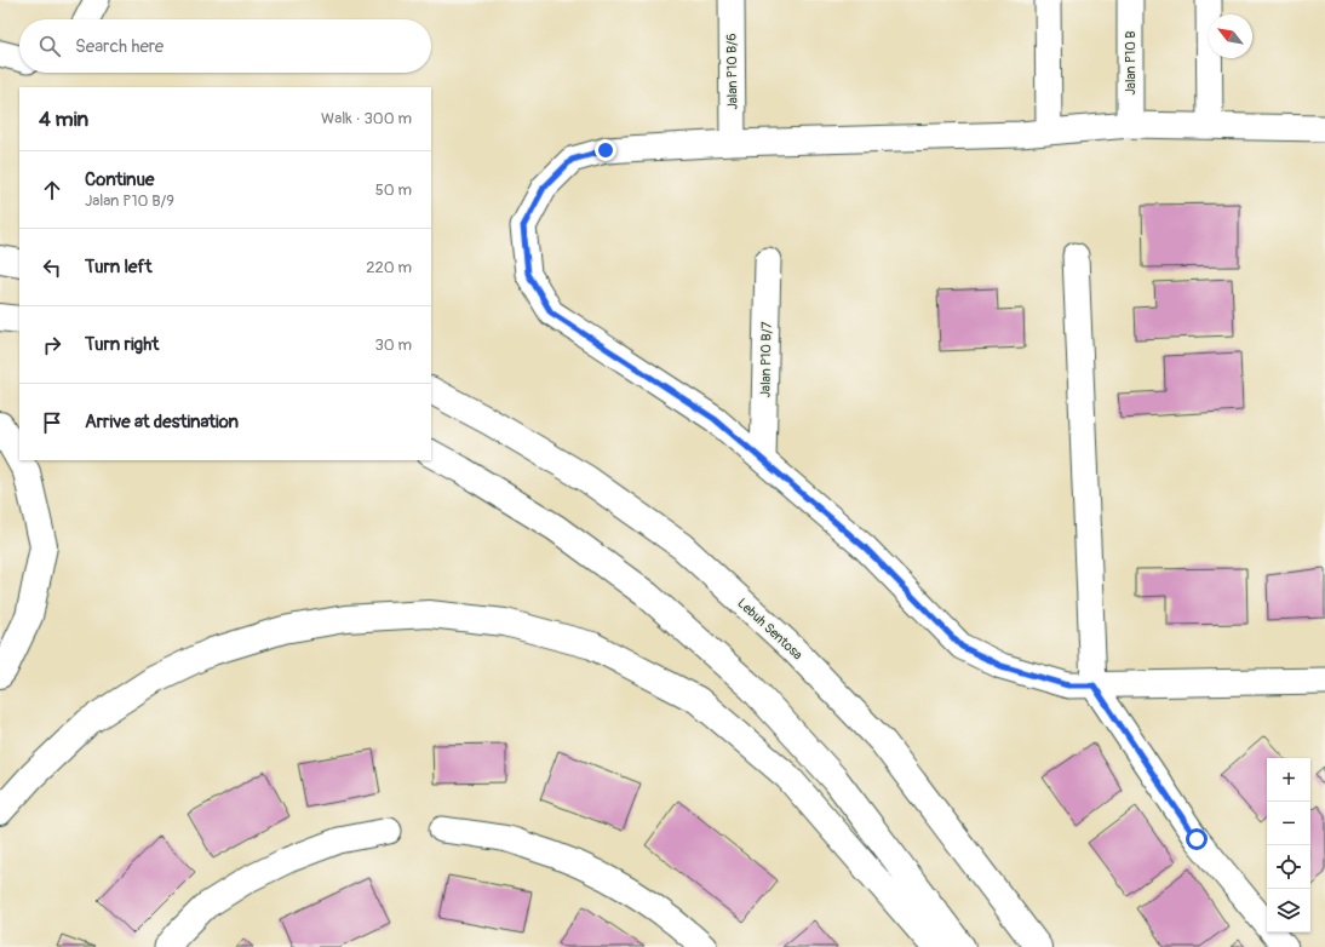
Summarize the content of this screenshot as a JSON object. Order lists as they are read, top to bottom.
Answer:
{
  "streets": {
    "main road": ["Lebuh Sentosa"],
    "street": ["Jalan P10 B", "Jalan P10 B/6", "Jalan P10 B/7"]
  },
  "north": "top left",
  "page": {
    "search": "Search here",
    "heading": ["4 min", "Walk · 300 m"],
    "list": [
      ["Continue", "Jalan P10 B/9", "50 m"],
      ["Turn left", "220 m"],
      ["Turn right", "30 m"],
      "Arrive at destination"
    ],
    "map_buttons": ["+", "−"]
  }
}
